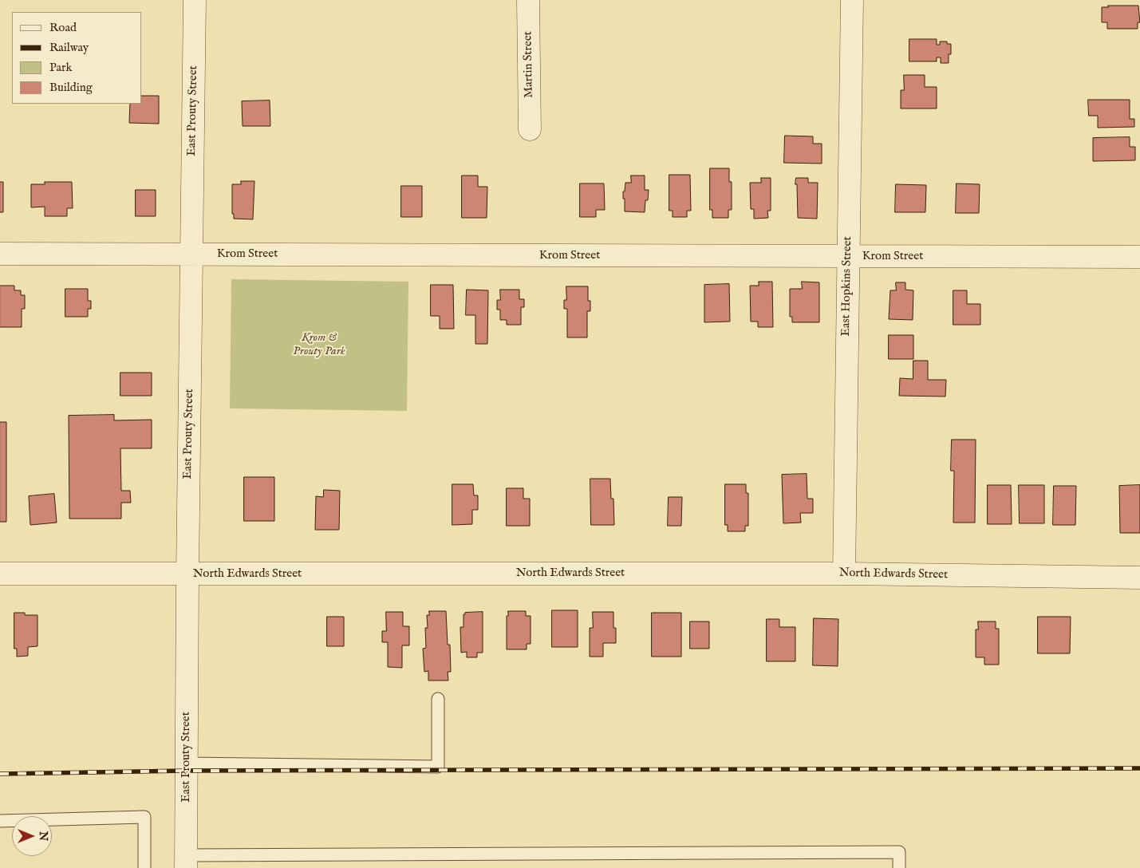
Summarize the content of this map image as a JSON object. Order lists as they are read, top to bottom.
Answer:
{
  "streets": {
    "street": [
      "Martin Street",
      "East Prouty Street",
      "Krom Street",
      "East Hopkins Street",
      "North Edwards Street"
    ]
  },
  "crossings": [
    ["East Prouty Street", "Krom Street"],
    ["East Prouty Street", "North Edwards Street"],
    ["Krom Street", "East Hopkins Street"],
    ["East Hopkins Street", "North Edwards Street"]
  ],
  "parks": ["Krom & Prouty Park"],
  "legend": [
    "Road",
    "Railway",
    "Park",
    "Building"
  ],
  "north": "right"
}
